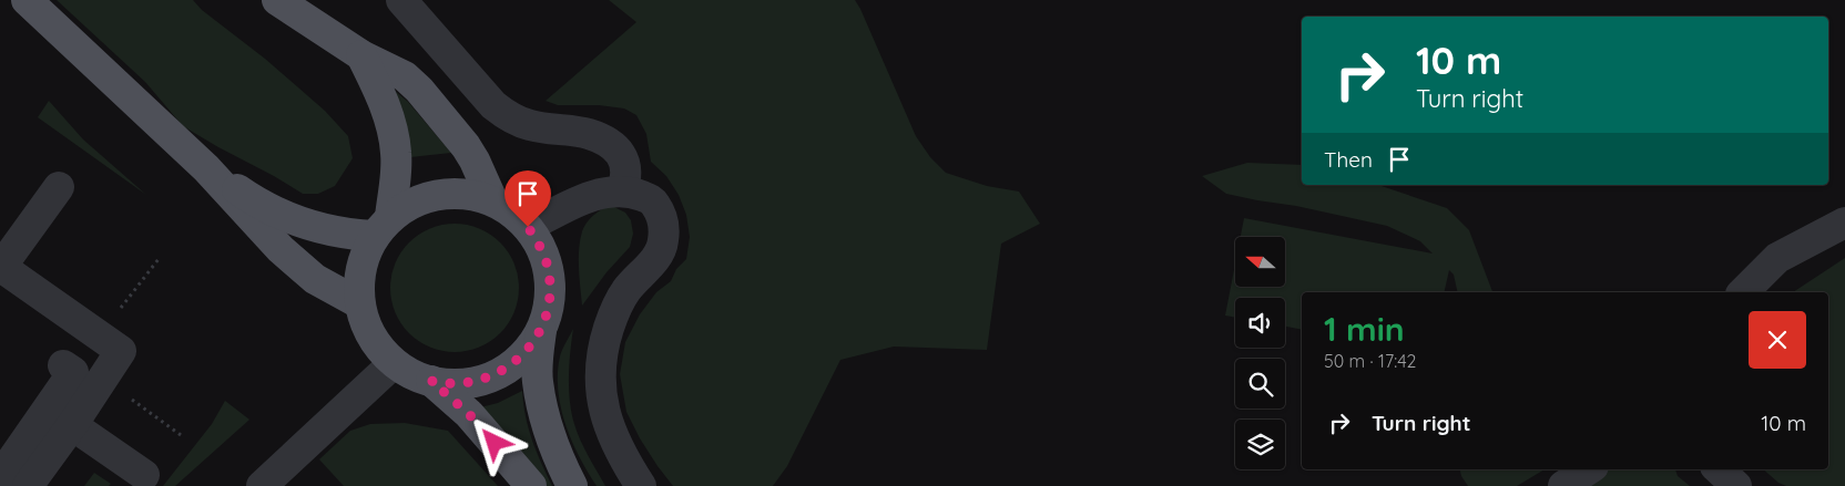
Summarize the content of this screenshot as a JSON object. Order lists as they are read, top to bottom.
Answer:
{
  "north": "left",
  "page": {
    "turn": ["10 m", "Turn right"],
    "then": "Then",
    "heading": ["1 min", "50 m · 17:42"],
    "list": [
      {
        "name": "Turn right",
        "value": "10 m"
      }
    ]
  }
}
